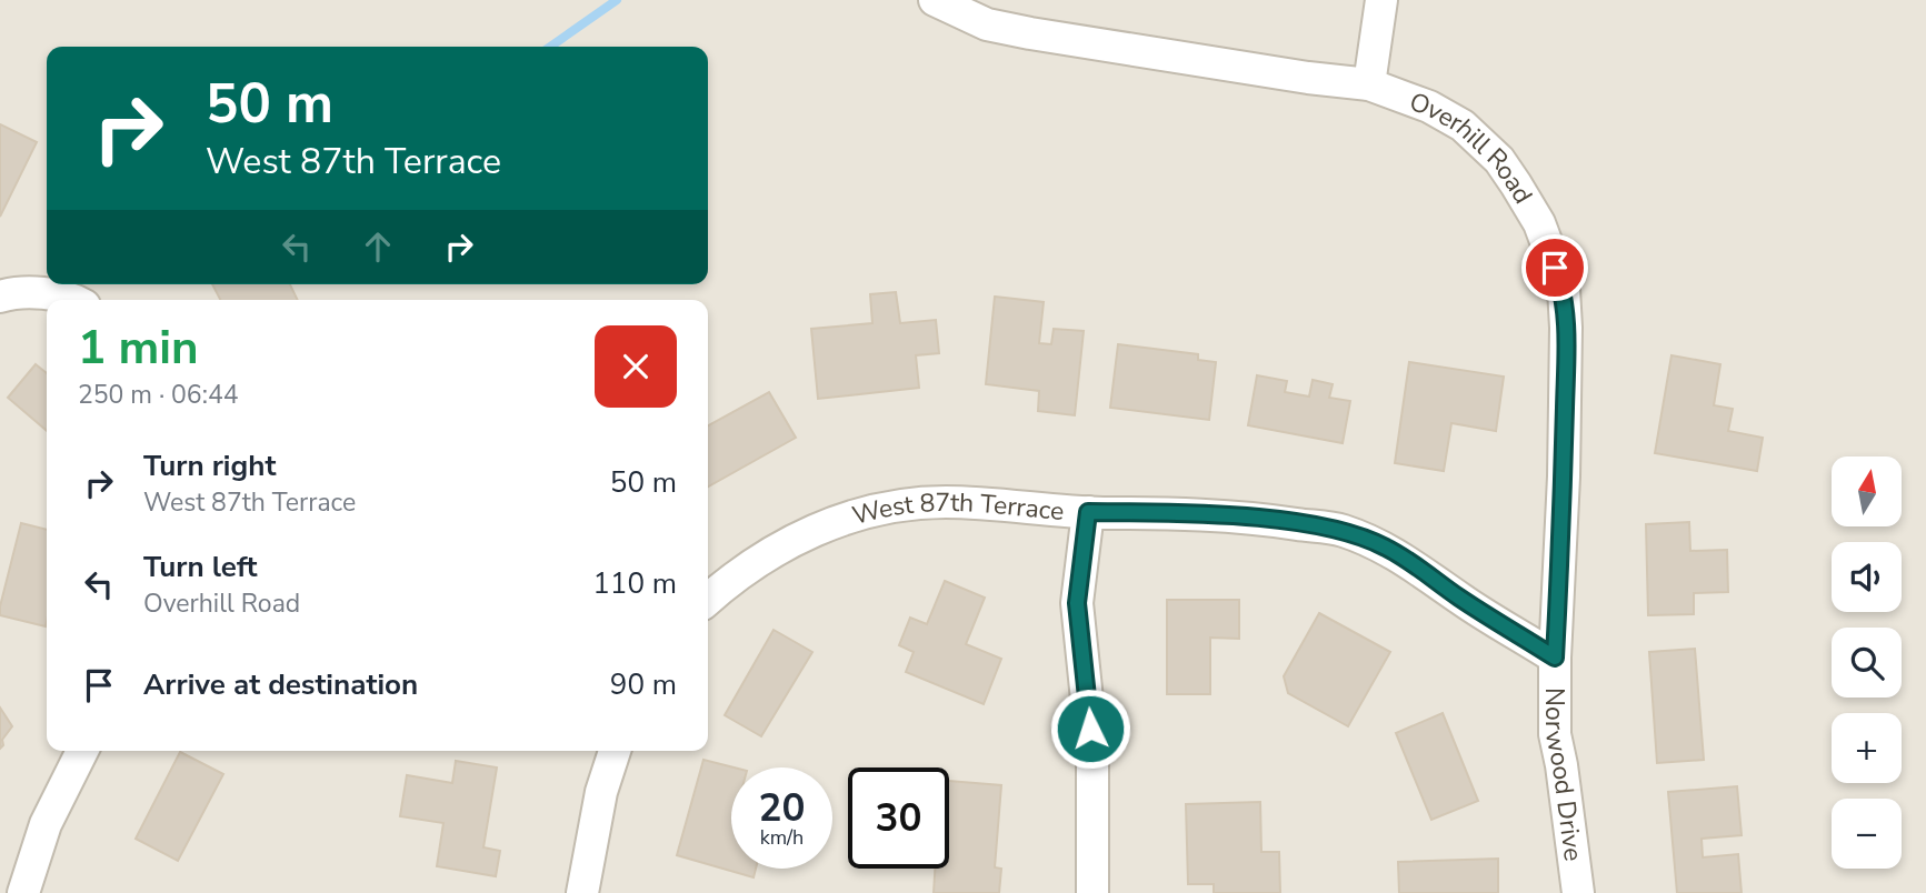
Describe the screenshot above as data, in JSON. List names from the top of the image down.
{
  "streets": {
    "street": ["Overhill Road", "West 87th Terrace", "Norwood Drive"]
  },
  "crossings": [
    ["Overhill Road", "West 87th Terrace"],
    ["Overhill Road", "Norwood Drive"],
    ["West 87th Terrace", "Norwood Drive"]
  ],
  "north": "top",
  "page": {
    "turn": ["50 m", "West 87th Terrace"],
    "heading": ["1 min", "250 m · 06:44"],
    "list": [
      {
        "name": "Turn right",
        "note": "West 87th Terrace",
        "value": "50 m"
      },
      {
        "name": "Turn left",
        "note": "Overhill Road",
        "value": "110 m"
      },
      {
        "name": "Arrive at destination",
        "value": "90 m"
      }
    ],
    "map_buttons": ["+", "−"],
    "speed": "20 km/h",
    "limit": "30"
  }
}
